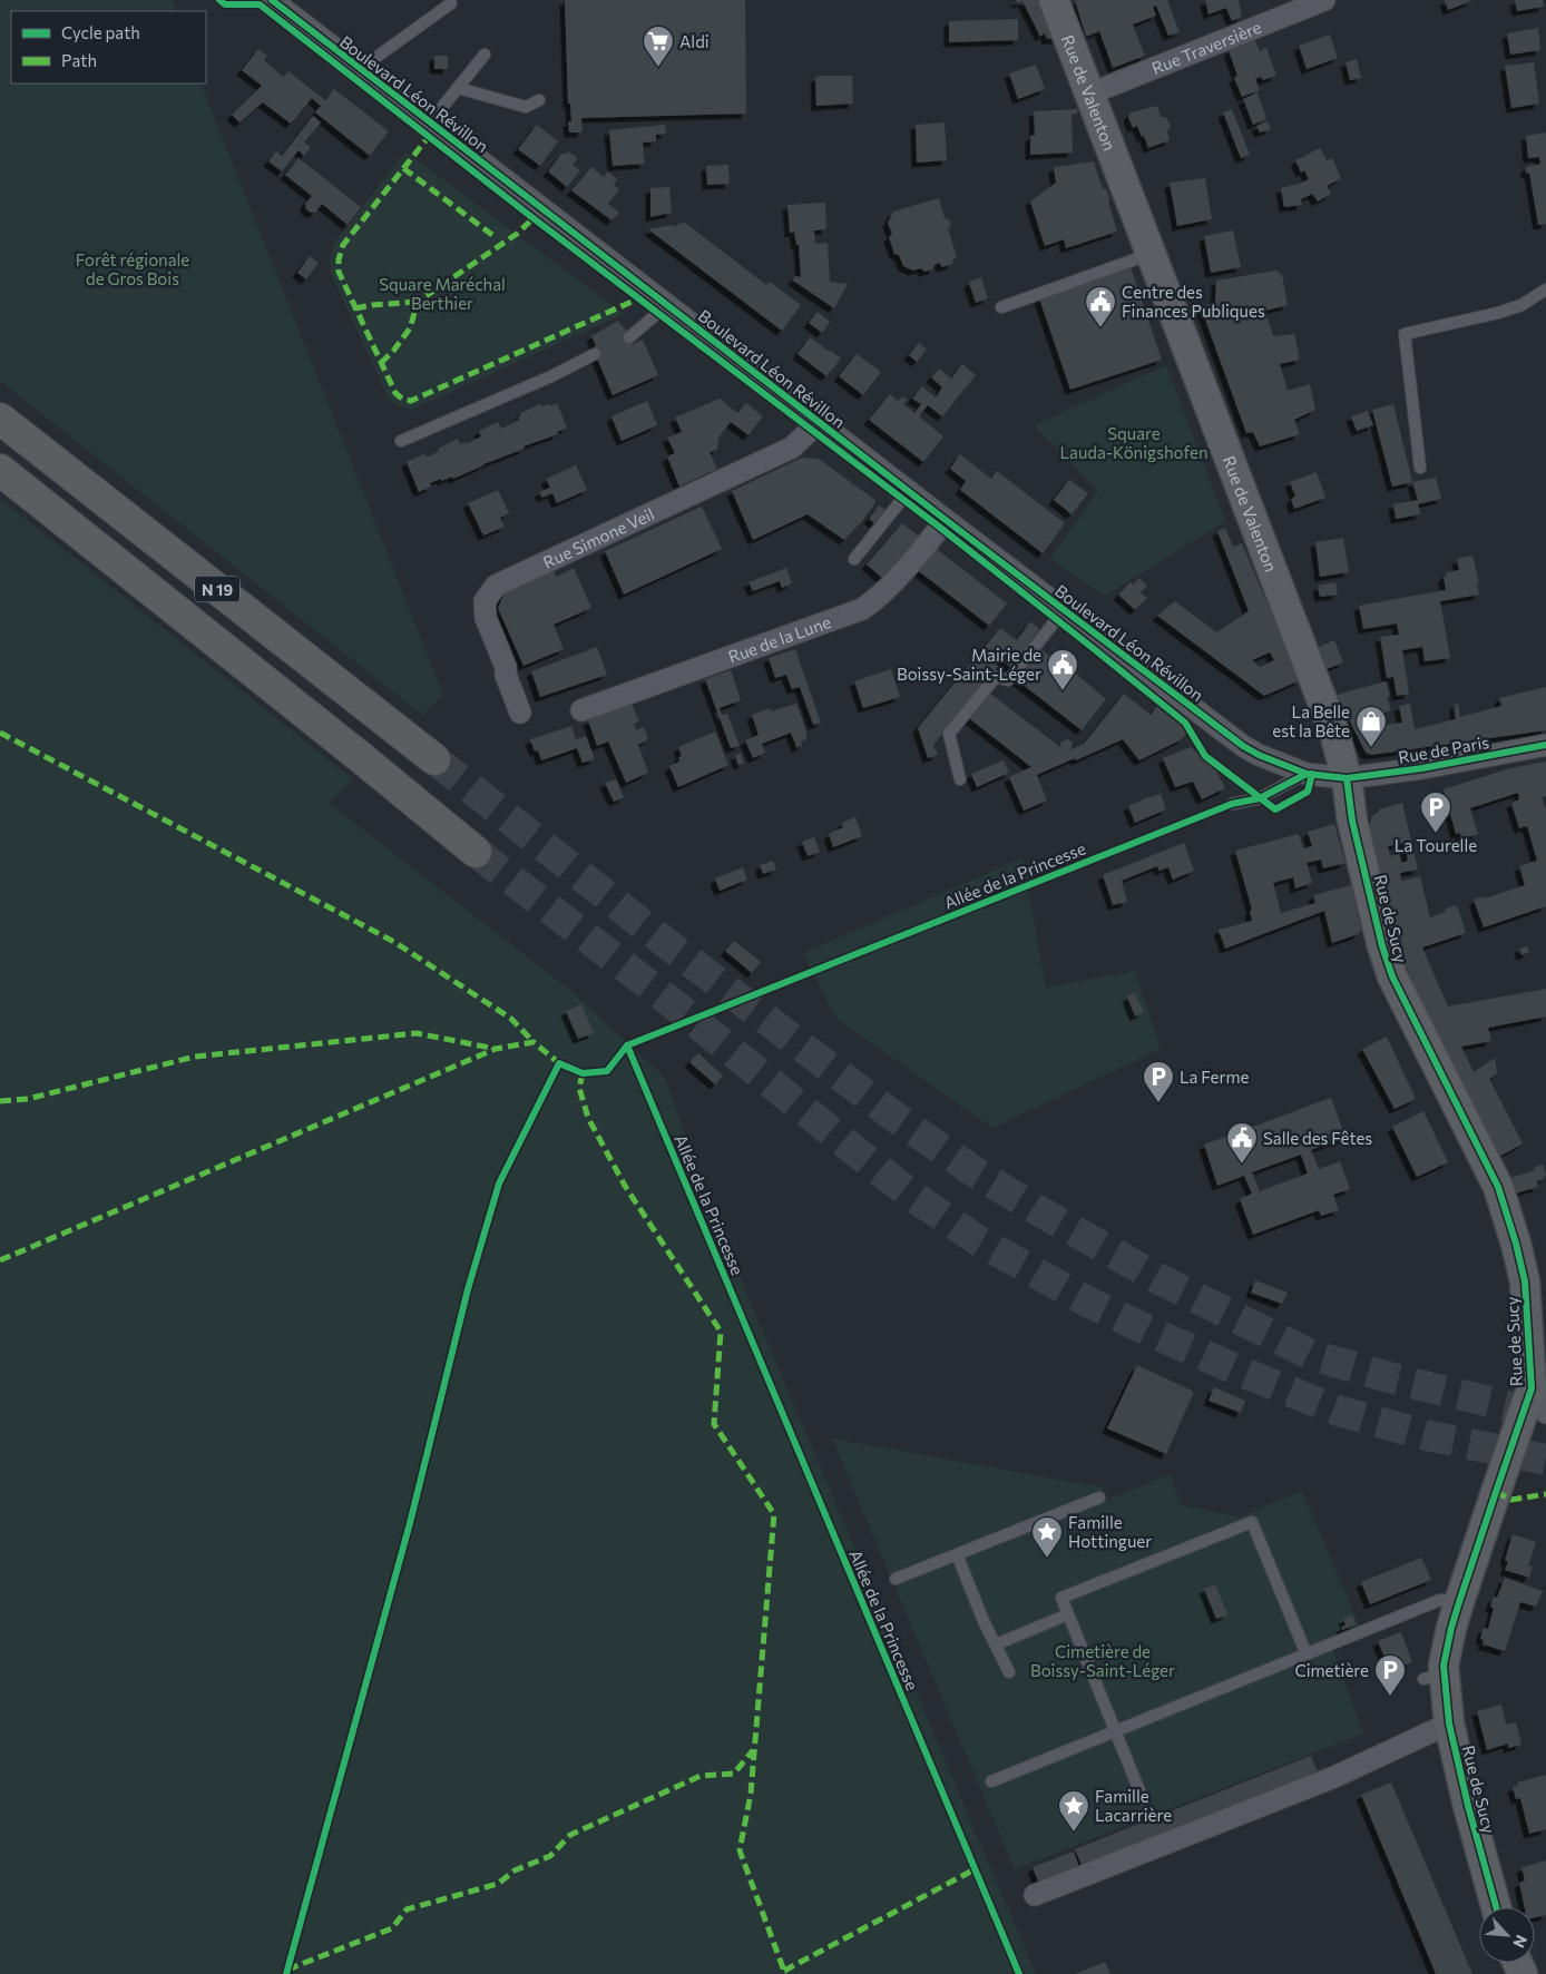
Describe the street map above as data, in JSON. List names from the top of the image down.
{
  "streets": {
    "highway": ["N 19"],
    "main road": ["Rue de Valenton", "Rue de Sucy"],
    "street": [
      "Rue Traversière",
      "Boulevard Léon Révillon",
      "Rue Simone Veil",
      "Rue de la Lune",
      "Rue de Paris"
    ],
    "cycle path": ["Allée de la Princesse"]
  },
  "crossings": [
    ["Rue Traversière", "Rue de Valenton"],
    ["Rue de Valenton", "Rue de Paris"],
    ["Rue de Valenton", "Rue de Sucy"],
    ["Boulevard Léon Révillon", "Rue Simone Veil"],
    ["Boulevard Léon Révillon", "Rue de la Lune"],
    ["Boulevard Léon Révillon", "Rue de Paris"],
    ["Rue de Paris", "Rue de Sucy"]
  ],
  "parks": [
    "Forêt régionale de Gros Bois",
    "Square Maréchal Berthier",
    "Square Lauda-Königshofen",
    "Cimetière de Boissy-Saint-Léger"
  ],
  "places": {
    "supermarket": ["Aldi"],
    "public building": ["Centre des Finances Publiques", "Mairie de Boissy-Saint-Léger", "Salle des Fêtes"],
    "shop": ["La Belle est la Bête"],
    "parking": ["La Tourelle", "La Ferme", "Cimetière"],
    "place": ["Famille Hottinguer", "Famille Lacarrière"]
  },
  "legend": ["Cycle path", "Path"],
  "north": "bottom right"
}
